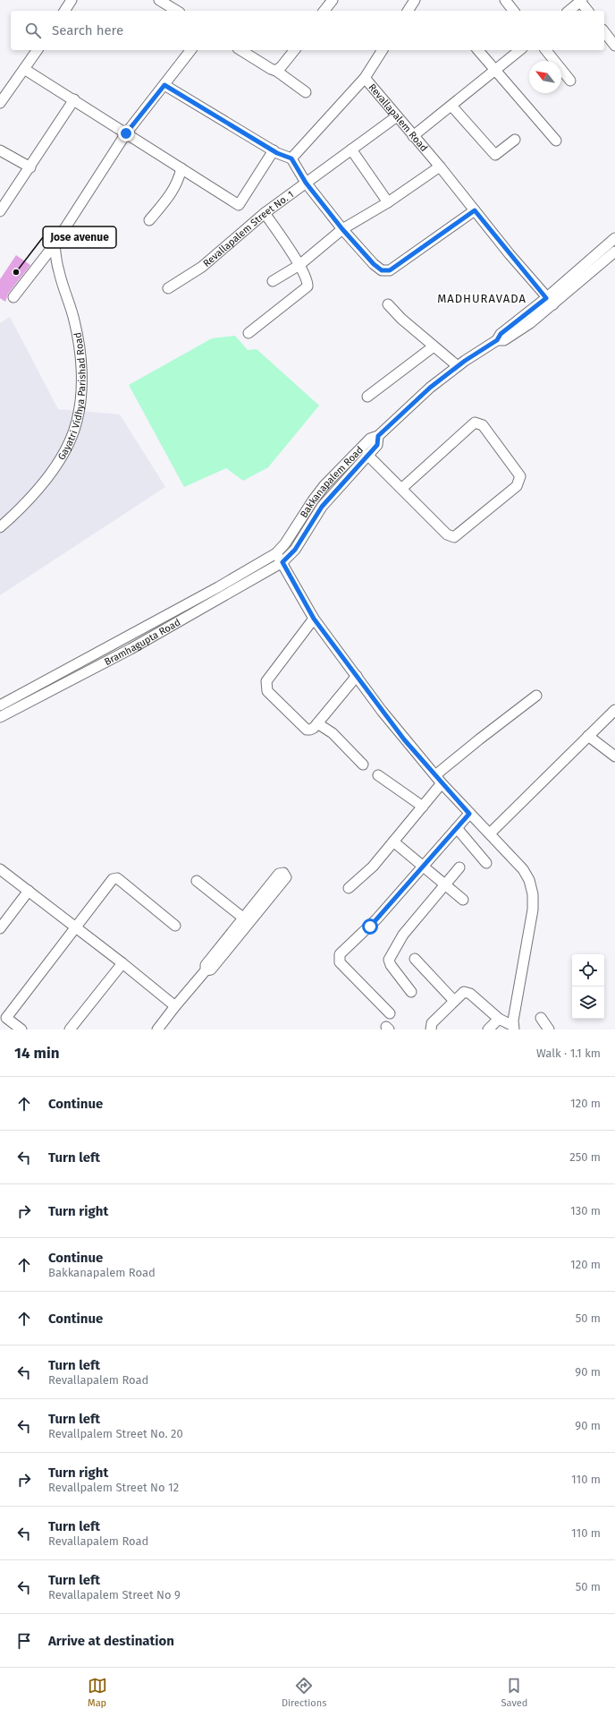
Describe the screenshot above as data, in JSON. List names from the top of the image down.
{
  "streets": {
    "street": [
      "Revallapalem Road",
      "Revallapalem Street No. 1",
      "Gayatri Vidhya Parishad Road",
      "Bakkanapalem Road",
      "Bramhagupta Road"
    ]
  },
  "crossings": [
    ["Revallapalem Road", "Revallapalem Street No. 1"],
    ["Revallapalem Road", "Bakkanapalem Road"],
    ["Bakkanapalem Road", "Bramhagupta Road"]
  ],
  "districts": ["MADHURAVADA"],
  "places": ["Jose avenue"],
  "north": "top left",
  "page": {
    "search": "Search here",
    "heading": ["14 min", "Walk · 1.1 km"],
    "list": [
      ["Continue", "120 m"],
      ["Turn left", "250 m"],
      ["Turn right", "130 m"],
      ["Continue", "Bakkanapalem Road", "120 m"],
      ["Continue", "50 m"],
      ["Turn left", "Revallapalem Road", "90 m"],
      ["Turn left", "Revallpalem Street No. 20", "90 m"],
      ["Turn right", "Revallpalem Street No 12", "110 m"],
      ["Turn left", "Revallapalem Road", "110 m"],
      ["Turn left", "Revallapalem Street No 9", "50 m"],
      "Arrive at destination"
    ],
    "nav": ["Map", "Directions", "Saved"]
  }
}
